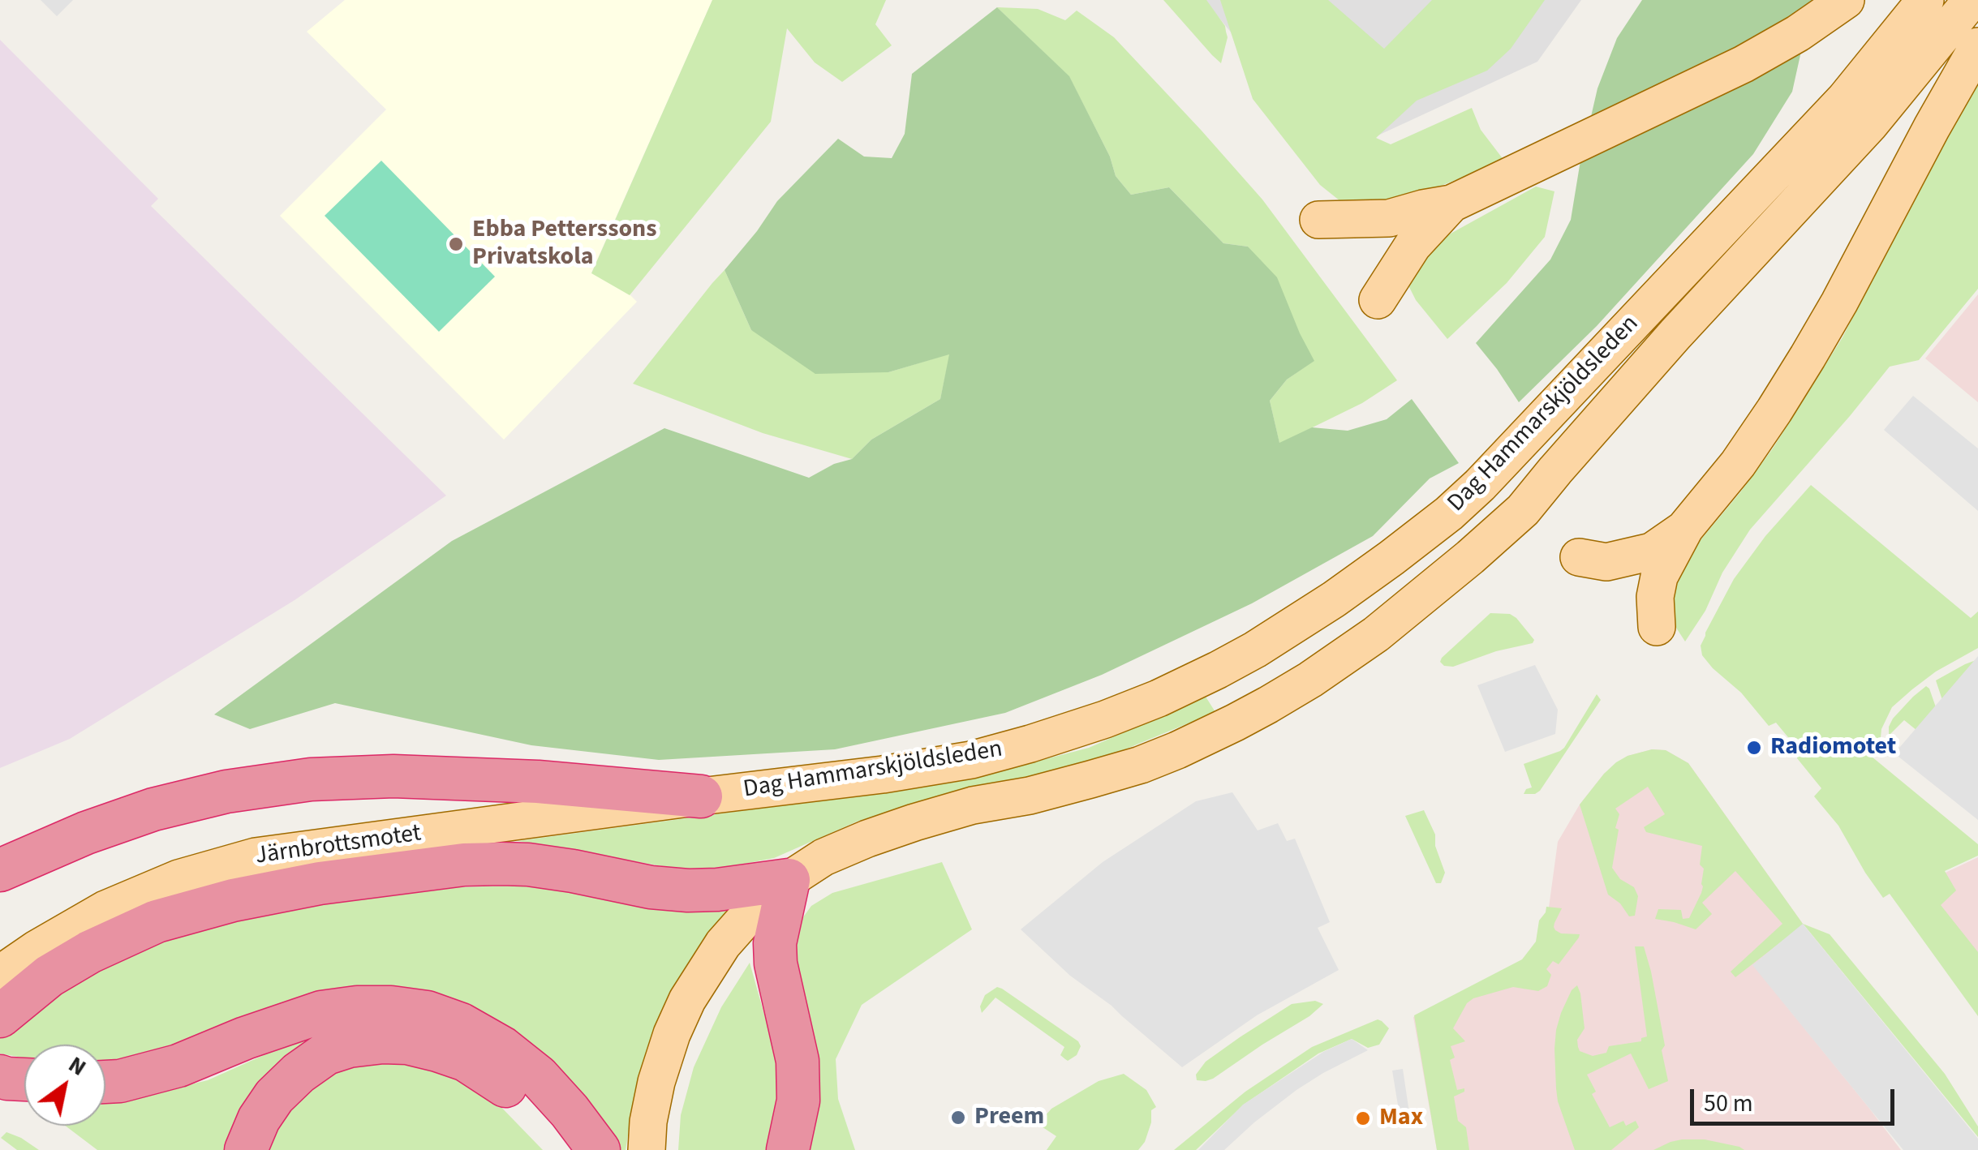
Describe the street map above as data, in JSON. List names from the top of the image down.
{
  "streets": {
    "main road": ["Dag Hammarskjöldsleden", "Järnbrottsmotet"]
  },
  "crossings": [
    ["Dag Hammarskjöldsleden", "Järnbrottsmotet"]
  ],
  "places": [
    "Ebba Petterssons Privatskola",
    "Radiomotet",
    "Preem",
    "Max"
  ],
  "scale_bar": "50 m",
  "north": "top right"
}
